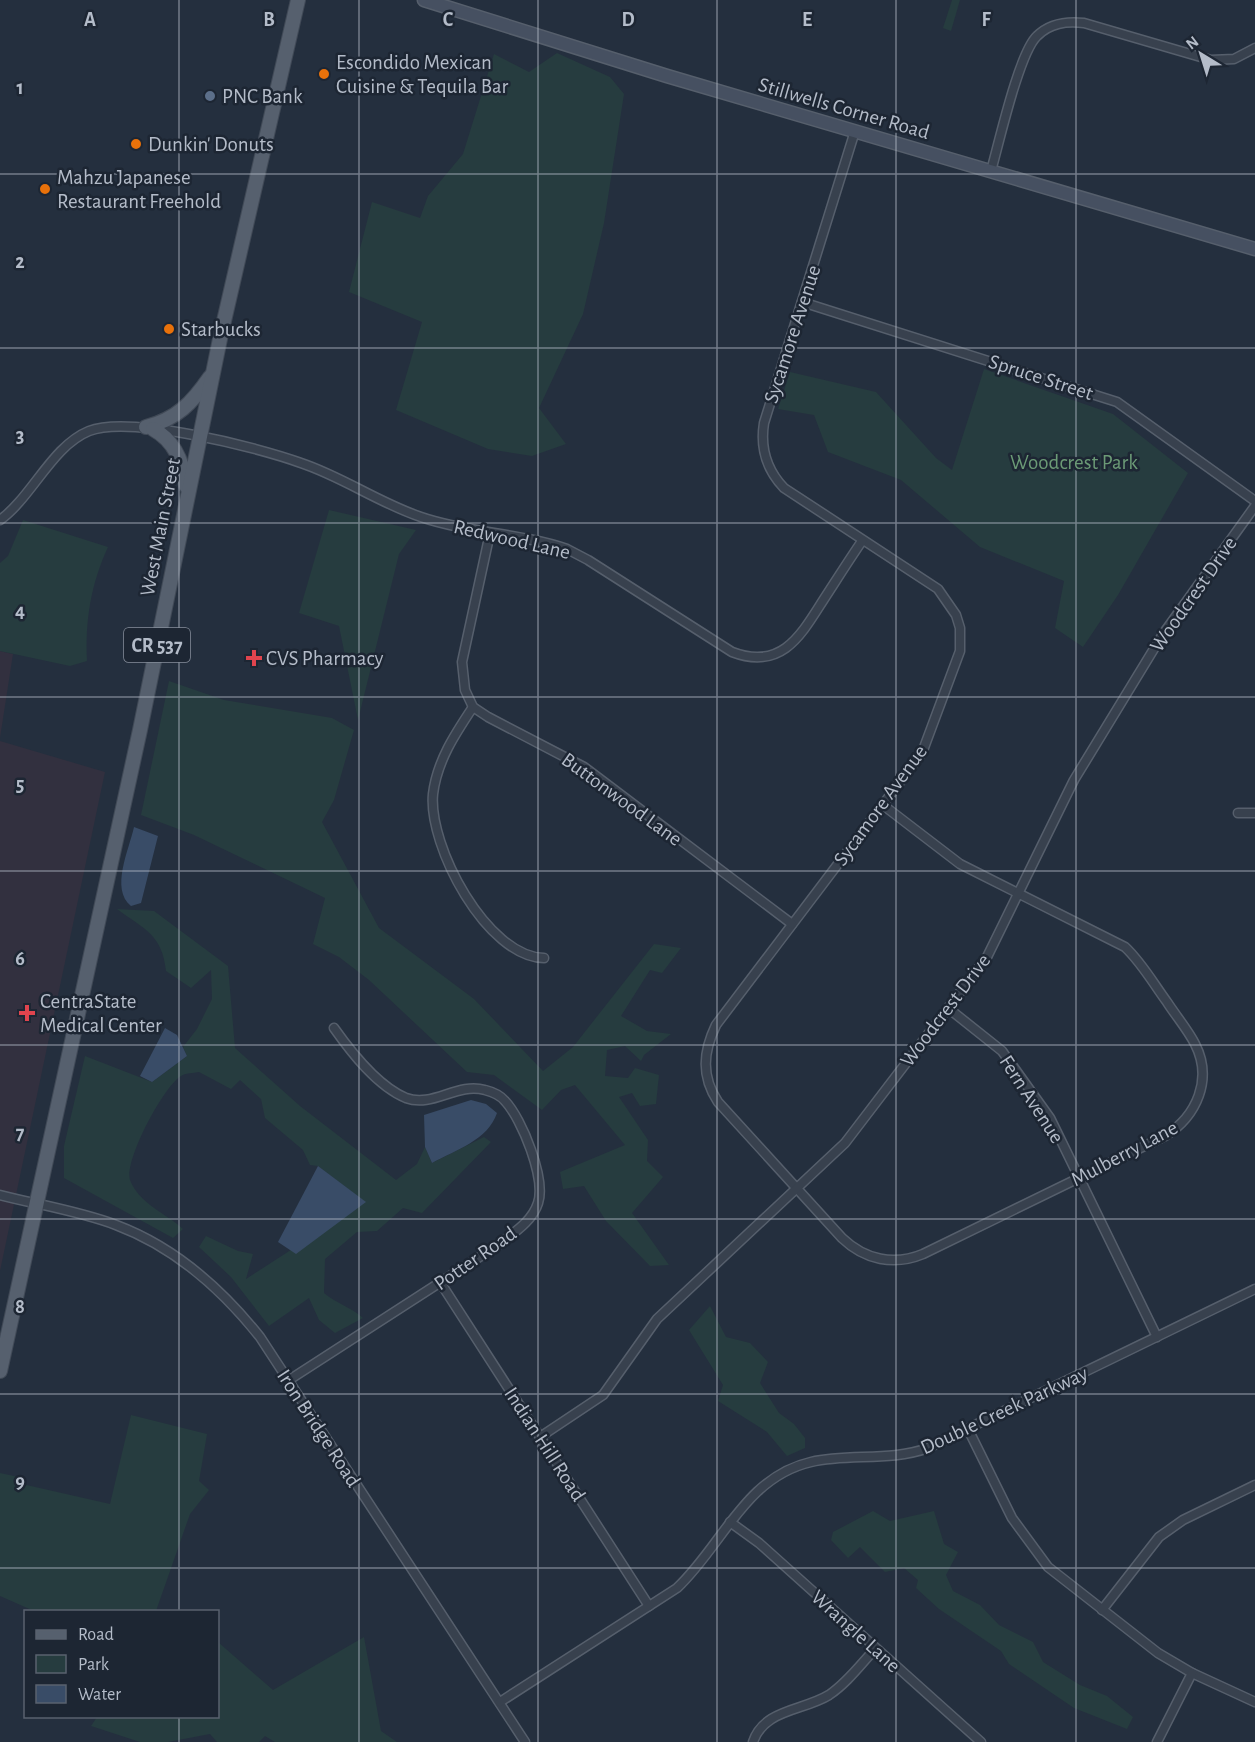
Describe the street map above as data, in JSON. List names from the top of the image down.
{
  "streets": {
    "main road": ["West Main Street", "CR 537"],
    "street": [
      "Stillwells Corner Road",
      "Sycamore Avenue",
      "Spruce Street",
      "Redwood Lane",
      "Woodcrest Drive",
      "Buttonwood Lane",
      "Fern Avenue",
      "Mulberry Lane",
      "Potter Road",
      "Double Creek Parkway",
      "Iron Bridge Road",
      "Indian Hill Road",
      "Wrangle Lane"
    ]
  },
  "crossings": [
    ["Stillwells Corner Road", "Sycamore Avenue"],
    ["Sycamore Avenue", "Spruce Street"],
    ["Sycamore Avenue", "Redwood Lane"],
    ["Sycamore Avenue", "Woodcrest Drive"],
    ["Sycamore Avenue", "Buttonwood Lane"],
    ["Sycamore Avenue", "Mulberry Lane"],
    ["West Main Street", "Redwood Lane"],
    ["West Main Street", "CR 537"],
    ["West Main Street", "Iron Bridge Road"],
    ["Woodcrest Drive", "Fern Avenue"],
    ["Woodcrest Drive", "Mulberry Lane"],
    ["Woodcrest Drive", "Indian Hill Road"],
    ["CR 537", "Iron Bridge Road"],
    ["Fern Avenue", "Mulberry Lane"],
    ["Fern Avenue", "Double Creek Parkway"],
    ["Potter Road", "Iron Bridge Road"],
    ["Potter Road", "Indian Hill Road"],
    ["Double Creek Parkway", "Iron Bridge Road"],
    ["Double Creek Parkway", "Indian Hill Road"],
    ["Double Creek Parkway", "Wrangle Lane"]
  ],
  "parks": ["Woodcrest Park"],
  "places": {
    "other": [
      "Escondido Mexican Cuisine & Tequila Bar",
      "PNC Bank",
      "Dunkin' Donuts",
      "Mahzu Japanese Restaurant Freehold",
      "Starbucks"
    ],
    "health": ["CVS Pharmacy", "CentraState Medical Center"]
  },
  "legend": ["Road", "Park", "Water"],
  "north": "top left",
  "grid": {
    "columns": [
      "A",
      "B",
      "C",
      "D",
      "E",
      "F"
    ],
    "rows": [
      "1",
      "2",
      "3",
      "4",
      "5",
      "6",
      "7",
      "8",
      "9"
    ]
  }
}
